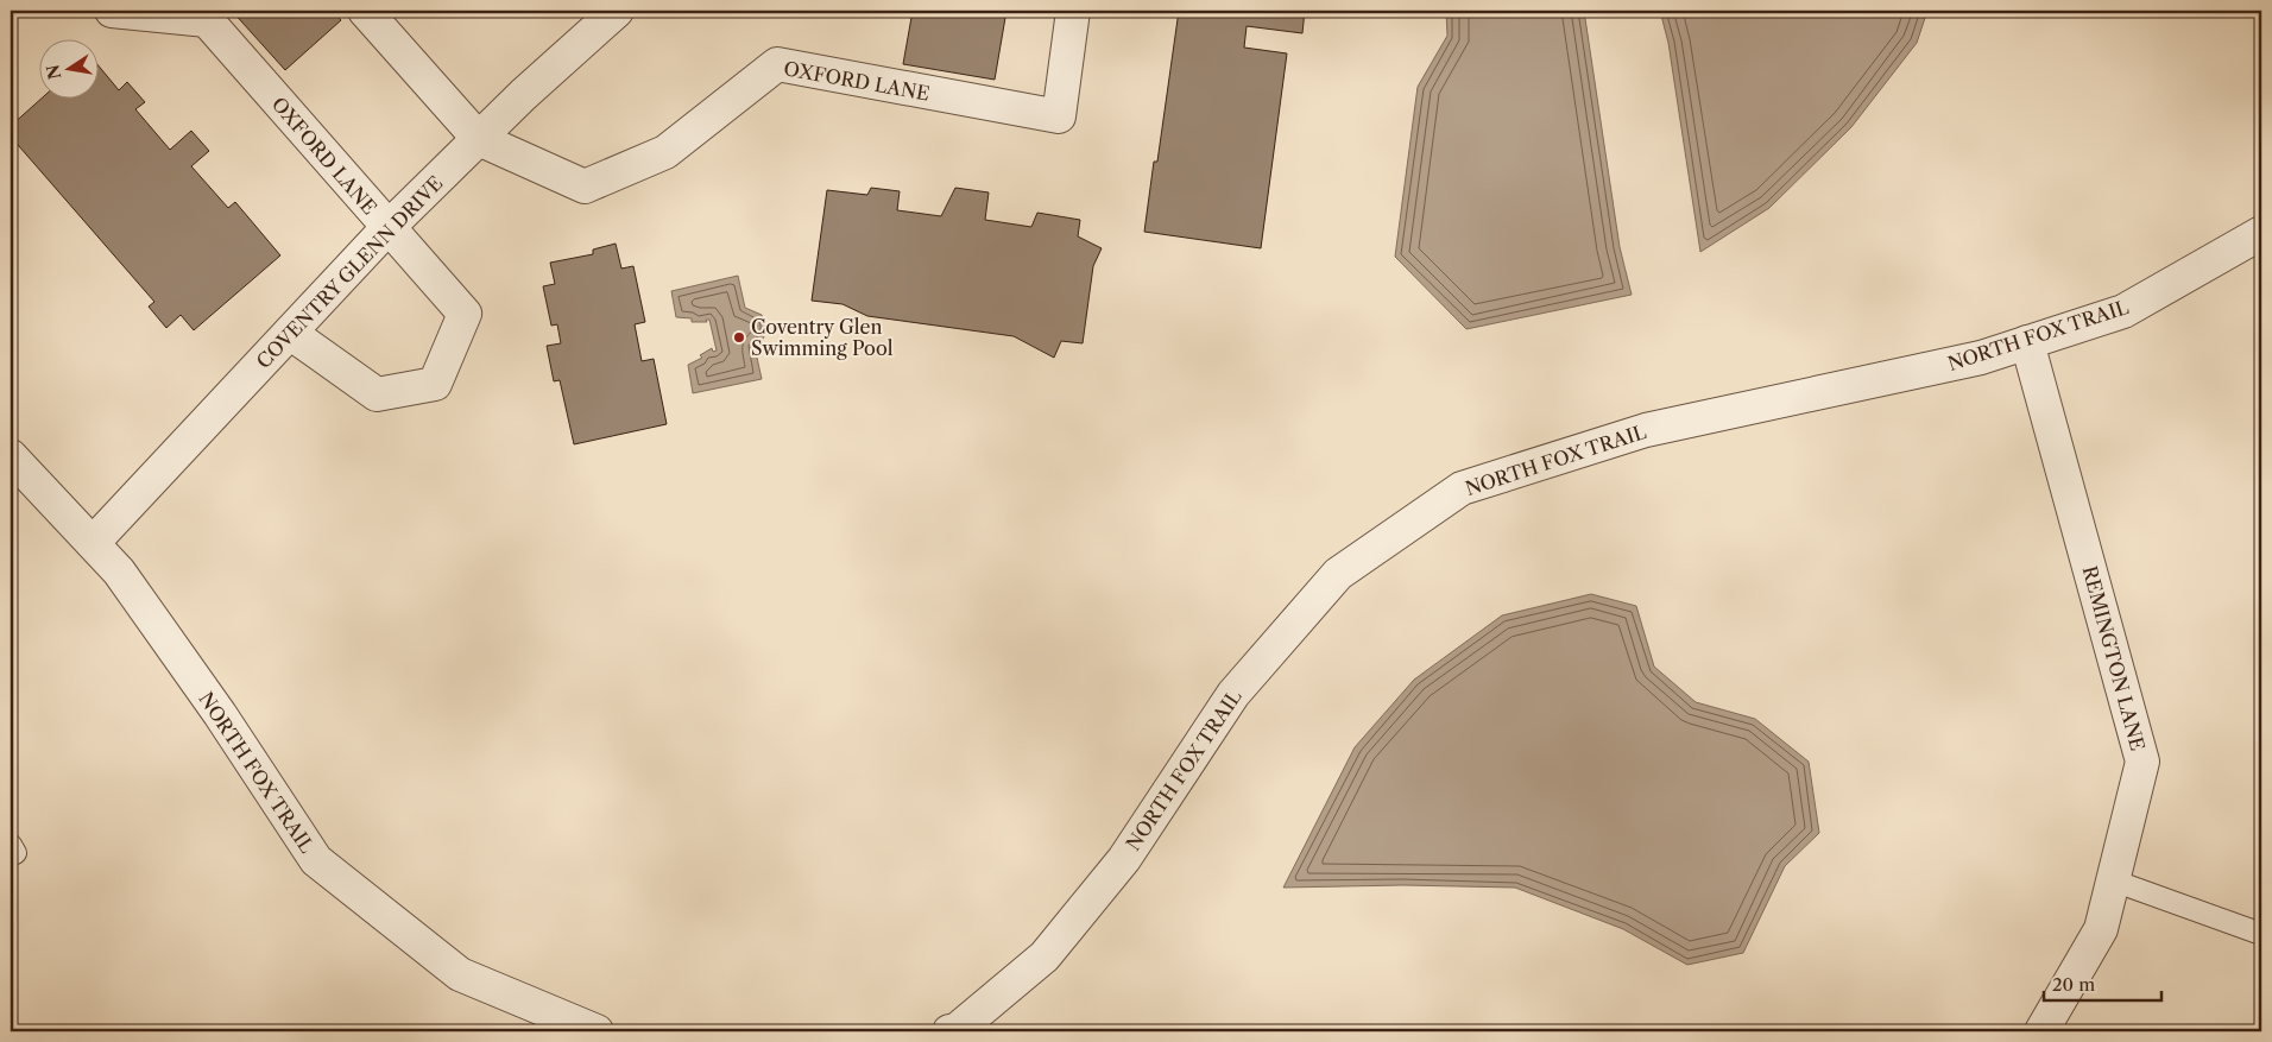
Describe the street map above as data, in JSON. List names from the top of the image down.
{
  "streets": {
    "street": [
      "OXFORD LANE",
      "COVENTRY GLENN DRIVE",
      "NORTH FOX TRAIL",
      "REMINGTON LANE"
    ]
  },
  "crossings": [
    ["OXFORD LANE", "COVENTRY GLENN DRIVE"],
    ["COVENTRY GLENN DRIVE", "NORTH FOX TRAIL"],
    ["NORTH FOX TRAIL", "REMINGTON LANE"]
  ],
  "places": ["Coventry Glen Swimming Pool"],
  "scale_bar": "20 m",
  "north": "left"
}
